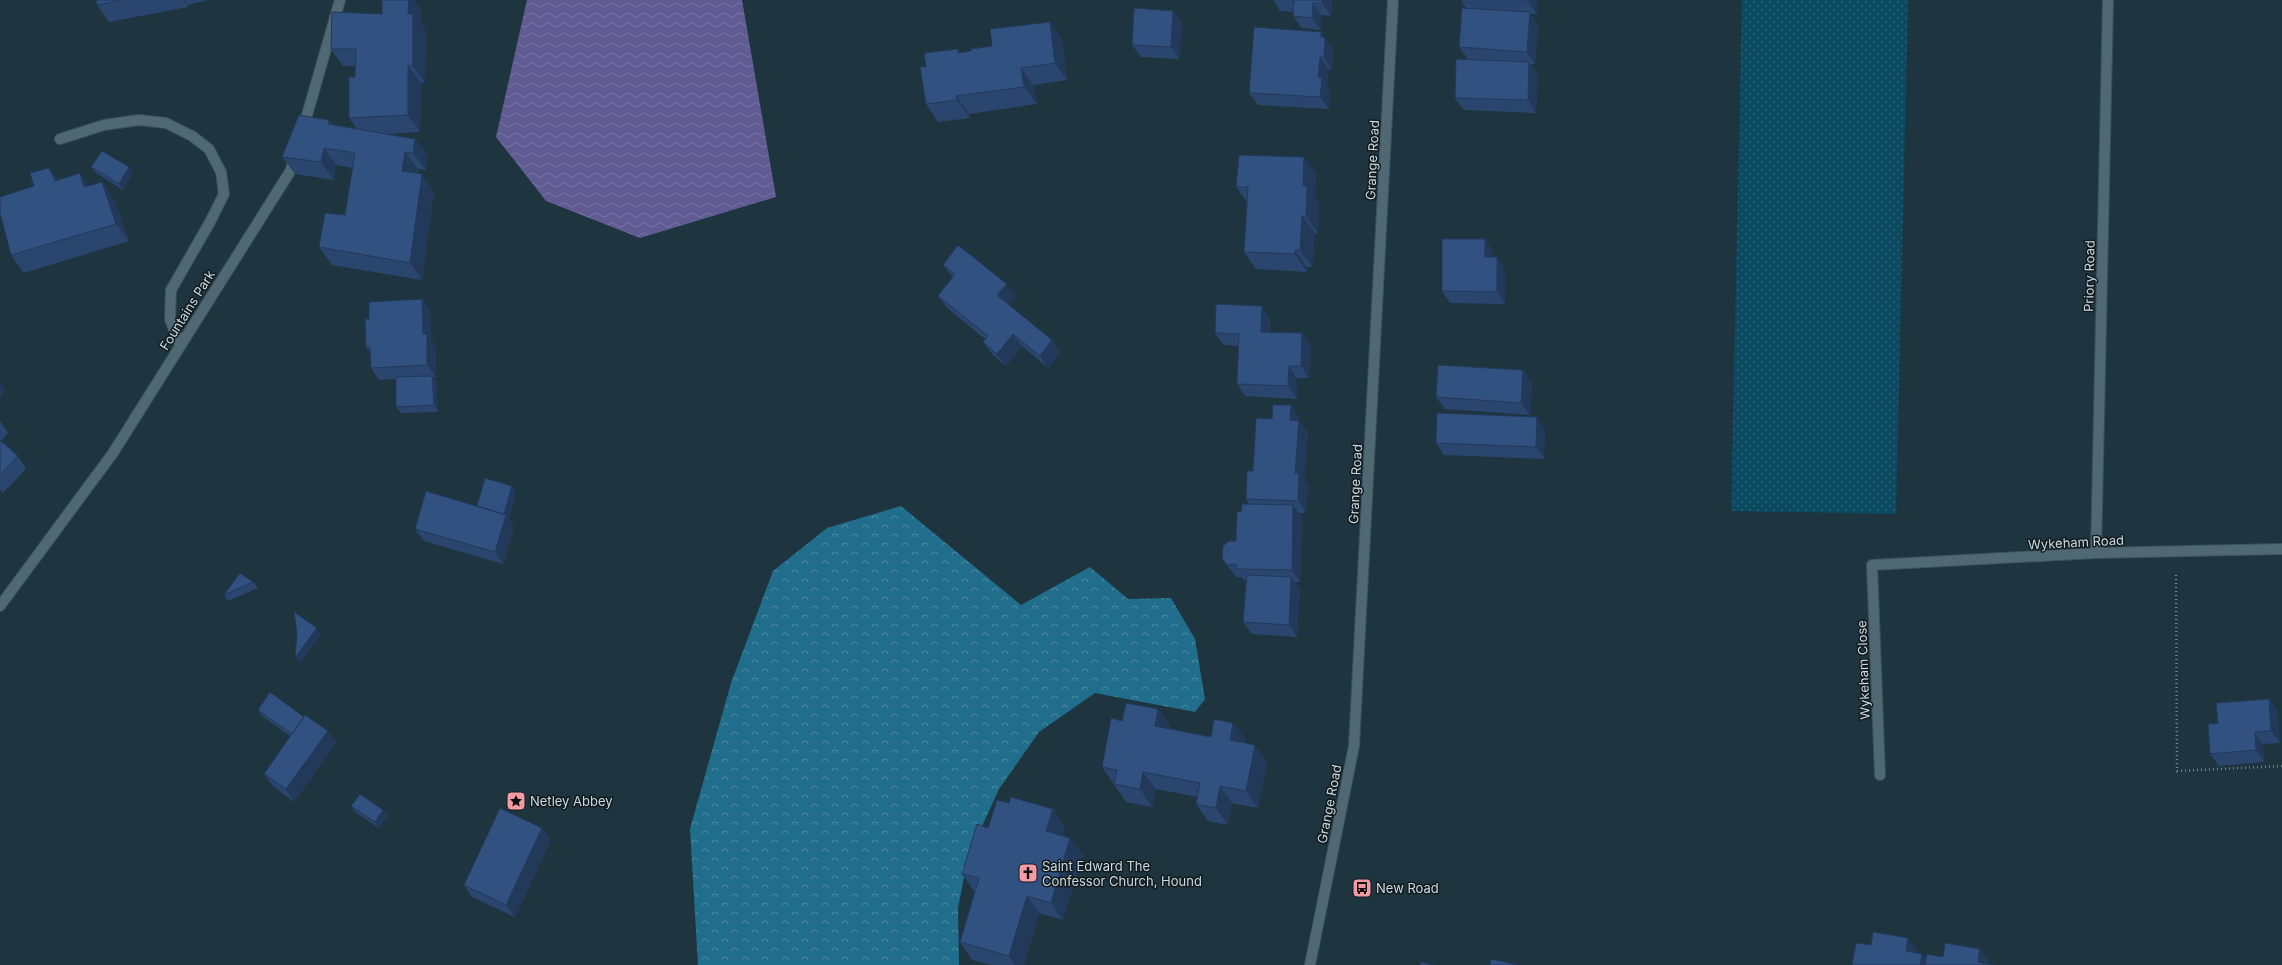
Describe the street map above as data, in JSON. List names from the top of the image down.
{
  "streets": {
    "street": [
      "Grange Road",
      "Priory Road",
      "Fountains Park",
      "Wykeham Road",
      "Wykeham Close"
    ]
  },
  "crossings": [
    ["Priory Road", "Wykeham Road"],
    ["Wykeham Road", "Wykeham Close"]
  ],
  "places": {
    "place": ["Netley Abbey"],
    "church": ["Saint Edward The Confessor Church, Hound"],
    "bus stop": ["New Road"]
  }
}
